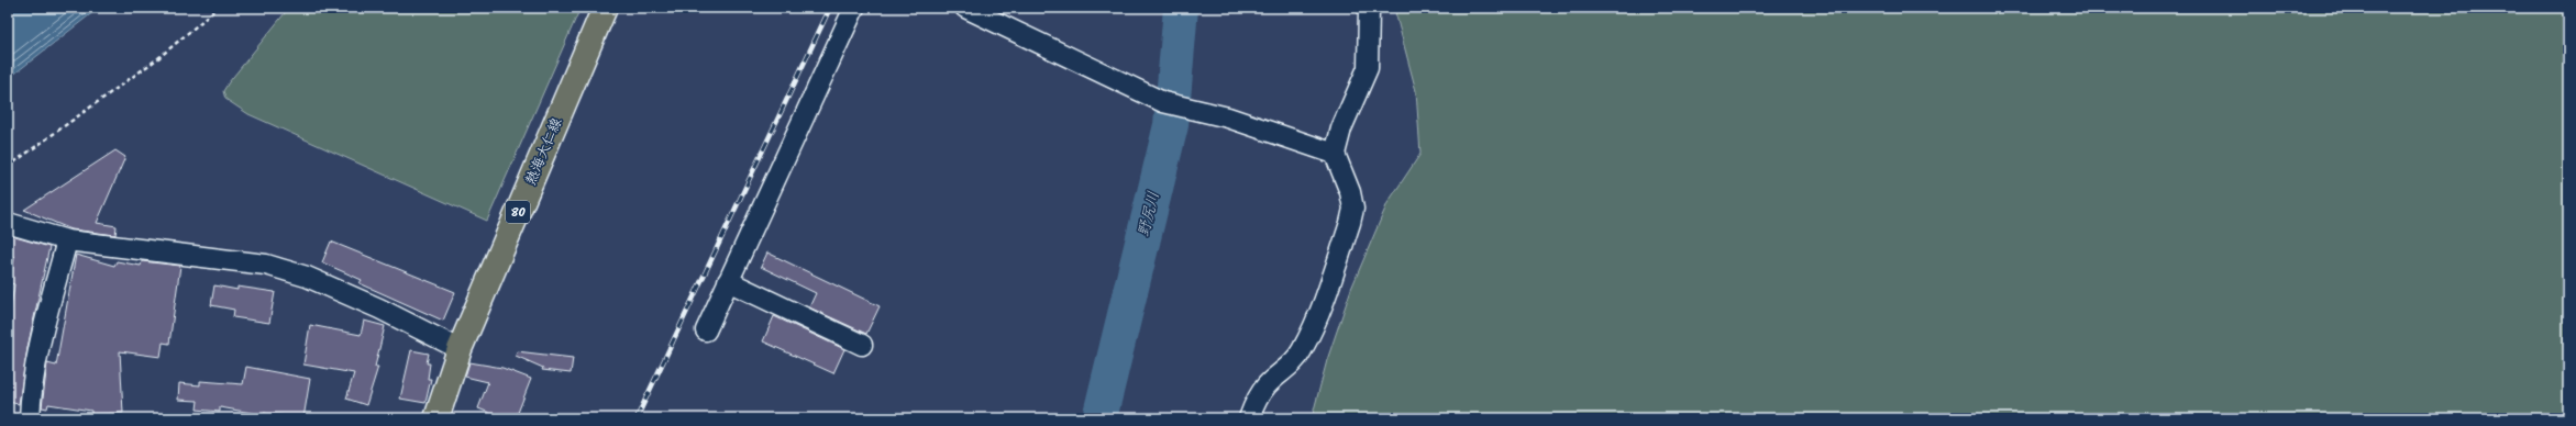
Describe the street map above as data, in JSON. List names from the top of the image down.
{
  "streets": {
    "main road": ["熱海大仁線", "80"]
  },
  "water": ["野尻川"]
}
